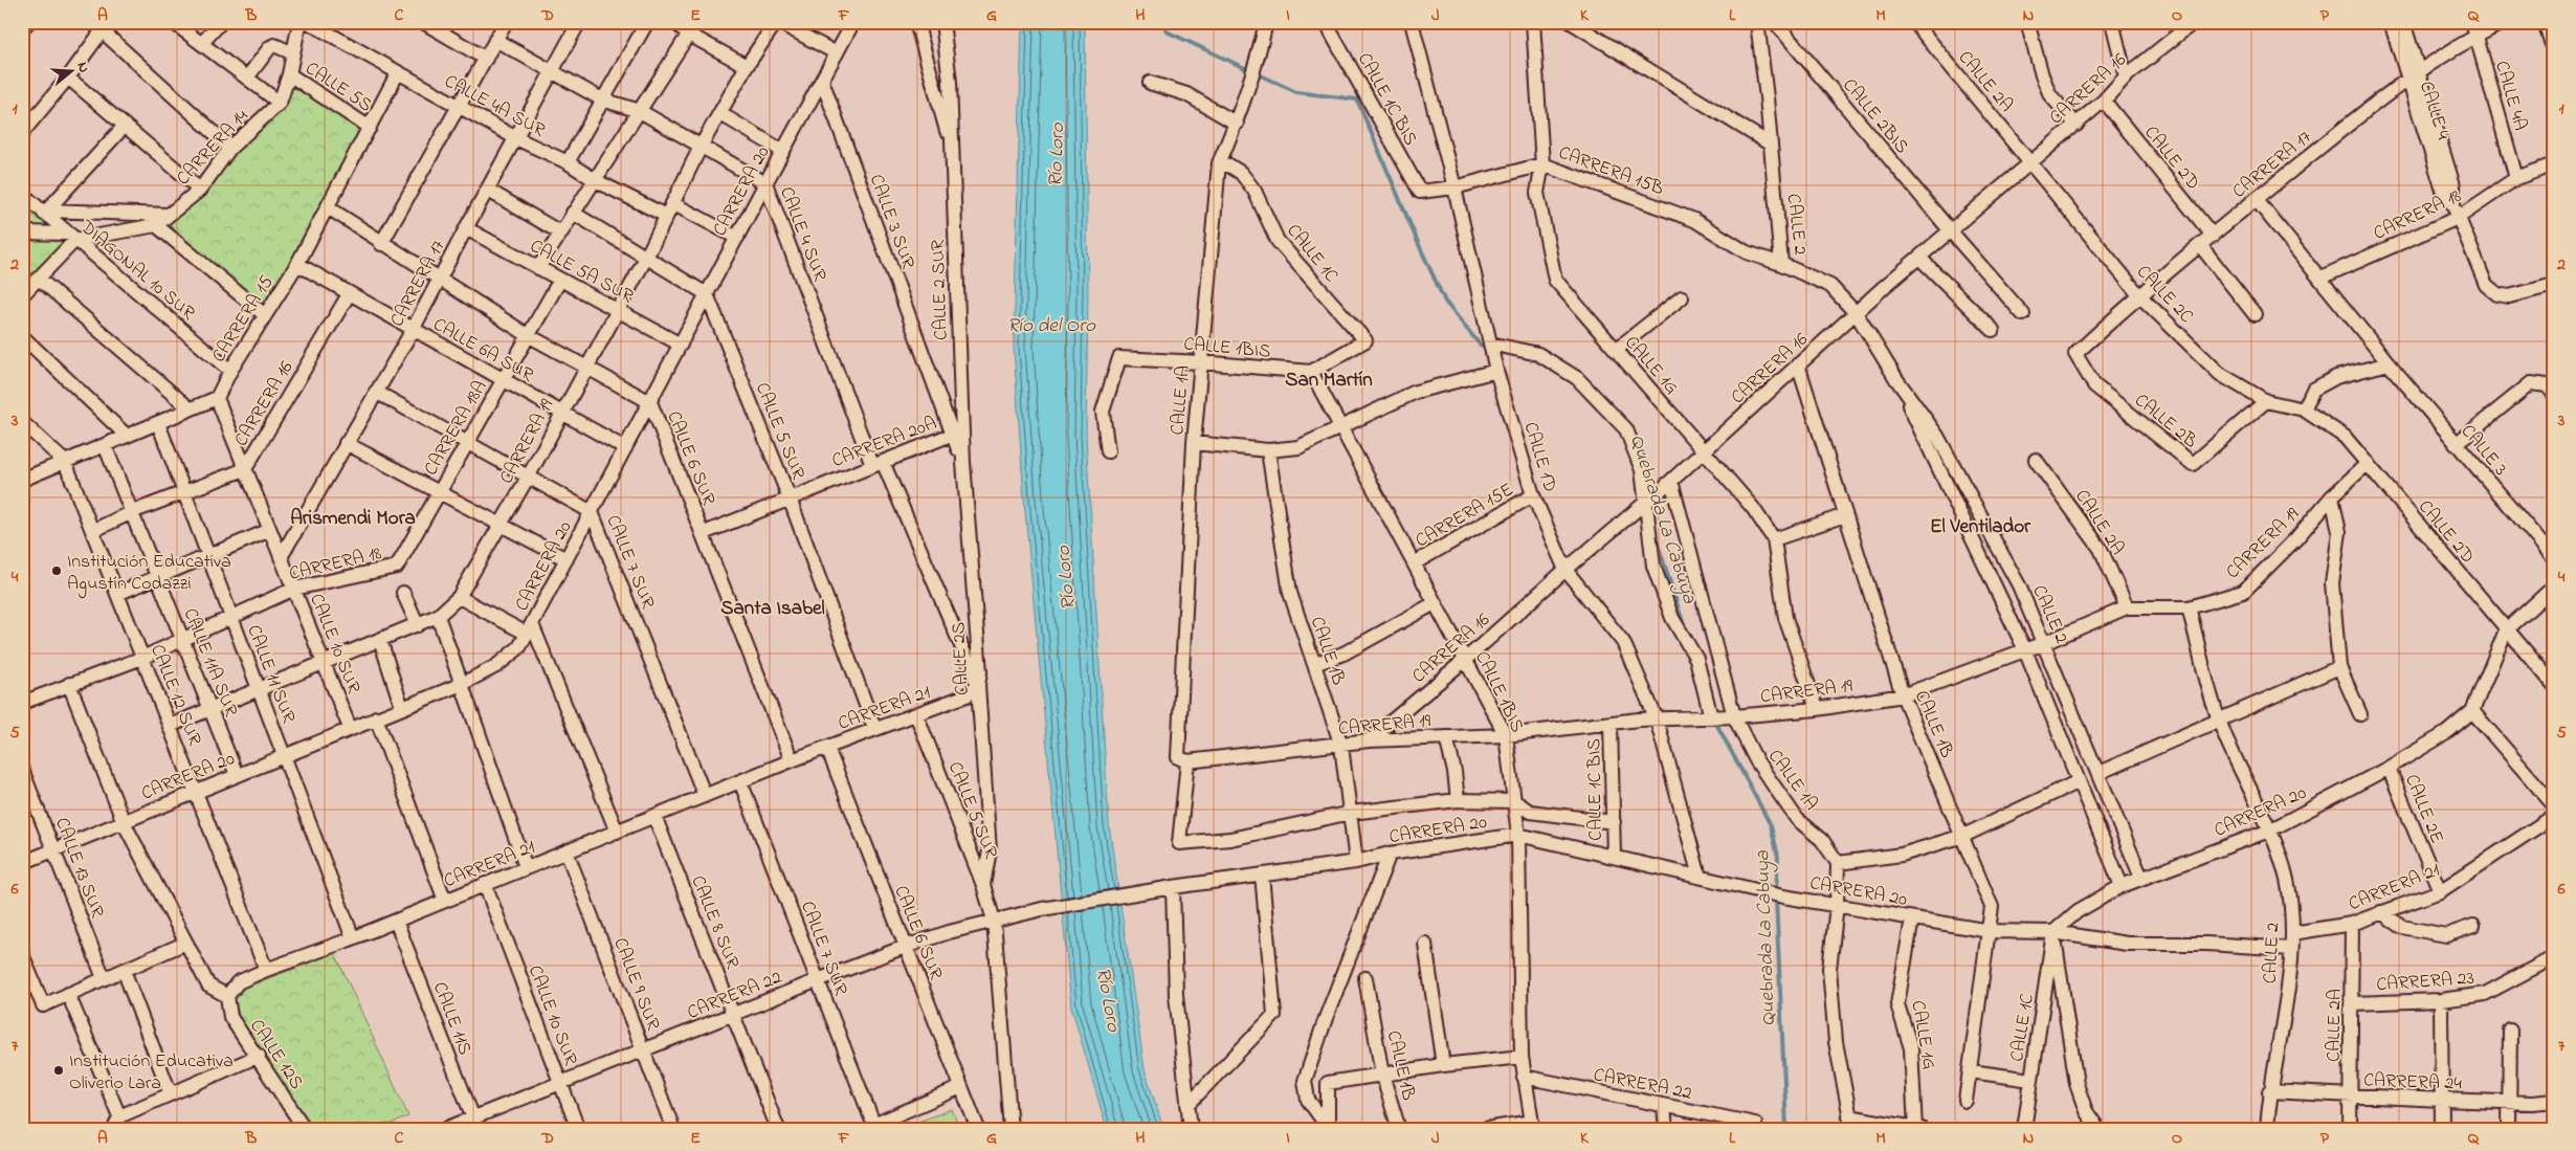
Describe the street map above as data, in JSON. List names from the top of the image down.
{
  "streets": {
    "street": [
      "CALLE 2A",
      "CALLE 5S",
      "CARRERA 16",
      "CALLE 4A",
      "CALLE 1C BIS",
      "CALLE 4A SUR",
      "CALLE 4",
      "CALLE 2BIS",
      "CARRERA 14",
      "CALLE 2D",
      "CARRERA 17",
      "CARRERA 15B",
      "CARRERA 20",
      "CARRERA 18",
      "CALLE 3 SUR",
      "CALLE 2",
      "CALLE 4 SUR",
      "CALLE 1C",
      "DIAGONAL 10 SUR",
      "CALLE 5A SUR",
      "CALLE 2 SUR",
      "CALLE 2C",
      "CARRERA 15",
      "CALLE 1BIS",
      "CALLE 6A SUR",
      "CALLE 1G",
      "CALLE 1A",
      "CALLE 2B",
      "CARRERA 18A",
      "CALLE 5 SUR",
      "CARRERA 19",
      "CARRERA 20A",
      "CALLE 3",
      "CALLE 1D",
      "CALLE 6 SUR",
      "CARRERA 15E",
      "CALLE 7 SUR",
      "CALLE 10 SUR",
      "CALLE 1B",
      "CALLE 2S",
      "CALLE 11A SUR",
      "CALLE 11 SUR",
      "CALLE 12 SUR",
      "CARRERA 21",
      "CALLE 2E",
      "CALLE 13 SUR",
      "CALLE 8 SUR",
      "CARRERA 23",
      "CALLE 9 SUR",
      "CARRERA 22",
      "CALLE 11S",
      "CALLE 12S",
      "CARRERA 24"
    ]
  },
  "crossings": [
    ["CALLE 2A", "CARRERA 16"],
    ["CALLE 2A", "CALLE 2C"],
    ["CALLE 2A", "CARRERA 19"],
    ["CALLE 2A", "CARRERA 21"],
    ["CALLE 2A", "CARRERA 23"],
    ["CALLE 2A", "CARRERA 24"],
    ["CALLE 5S", "CARRERA 14"],
    ["CALLE 5S", "CARRERA 15"],
    ["CARRERA 16", "CALLE 2BIS"],
    ["CARRERA 16", "CALLE 2D"],
    ["CARRERA 16", "CALLE 2"],
    ["CARRERA 16", "CALLE 2C"],
    ["CARRERA 16", "CALLE 1BIS"],
    ["CARRERA 16", "CALLE 6A SUR"],
    ["CARRERA 16", "CALLE 1G"],
    ["CARRERA 16", "CALLE 1A"],
    ["CARRERA 16", "CARRERA 19"],
    ["CARRERA 16", "CALLE 1D"],
    ["CARRERA 16", "CALLE 10 SUR"],
    ["CARRERA 16", "CALLE 1B"],
    ["CARRERA 16", "CALLE 11A SUR"],
    ["CARRERA 16", "CALLE 11 SUR"],
    ["CARRERA 16", "CALLE 12 SUR"],
    ["CALLE 4A", "CARRERA 17"],
    ["CALLE 4A", "CARRERA 18"],
    ["CALLE 1C BIS", "CARRERA 15B"],
    ["CALLE 1C BIS", "CARRERA 20"],
    ["CALLE 1C BIS", "CARRERA 19"],
    ["CALLE 4A SUR", "CARRERA 17"],
    ["CALLE 4A SUR", "CARRERA 15"],
    ["CALLE 4A SUR", "CARRERA 19"],
    ["CALLE 4", "CARRERA 17"],
    ["CALLE 4", "CARRERA 18"],
    ["CARRERA 14", "DIAGONAL 10 SUR"],
    ["CALLE 2D", "CARRERA 17"],
    ["CALLE 2D", "CARRERA 20"],
    ["CALLE 2D", "CALLE 2C"],
    ["CALLE 2D", "CARRERA 19"],
    ["CARRERA 17", "CALLE 4 SUR"],
    ["CARRERA 17", "CALLE 5A SUR"],
    ["CARRERA 17", "CALLE 2C"],
    ["CARRERA 17", "CALLE 6A SUR"],
    ["CARRERA 17", "CALLE 2B"],
    ["CARRERA 17", "CALLE 6 SUR"],
    ["CARRERA 17", "CALLE 7 SUR"],
    ["CARRERA 17", "CALLE 10 SUR"],
    ["CARRERA 15B", "CALLE 2"],
    ["CARRERA 15B", "CALLE 1G"],
    ["CARRERA 15B", "CALLE 1D"],
    ["CARRERA 20", "CALLE 3 SUR"],
    ["CARRERA 20", "CALLE 2"],
    ["CARRERA 20", "CALLE 4 SUR"],
    ["CARRERA 20", "CALLE 1C"],
    ["CARRERA 20", "CALLE 5A SUR"],
    ["CARRERA 20", "CALLE 1BIS"],
    ["CARRERA 20", "CALLE 6A SUR"],
    ["CARRERA 20", "CALLE 1G"],
    ["CARRERA 20", "CALLE 1A"],
    ["CARRERA 20", "CALLE 5 SUR"],
    ["CARRERA 20", "CALLE 1D"],
    ["CARRERA 20", "CALLE 6 SUR"],
    ["CARRERA 20", "CALLE 7 SUR"],
    ["CARRERA 20", "CALLE 10 SUR"],
    ["CARRERA 20", "CALLE 1B"],
    ["CARRERA 20", "CALLE 11A SUR"],
    ["CARRERA 20", "CALLE 11 SUR"],
    ["CARRERA 20", "CALLE 12 SUR"],
    ["CARRERA 20", "CALLE 2E"],
    ["CARRERA 20", "CALLE 13 SUR"],
    ["CARRERA 20", "CARRERA 22"],
    ["CARRERA 18", "CARRERA 18A"],
    ["CARRERA 18", "CALLE 3"],
    ["CARRERA 18", "CALLE 10 SUR"],
    ["CARRERA 18", "CALLE 11A SUR"],
    ["CARRERA 18", "CALLE 11 SUR"],
    ["CARRERA 18", "CALLE 12 SUR"],
    ["CALLE 3 SUR", "CALLE 2 SUR"],
    ["CALLE 3 SUR", "CARRERA 20A"],
    ["CALLE 3 SUR", "CALLE 2S"],
    ["CALLE 2", "CARRERA 19"],
    ["CALLE 2", "CARRERA 21"],
    ["CALLE 2", "CARRERA 24"],
    ["CALLE 4 SUR", "CARRERA 19"],
    ["CALLE 4 SUR", "CARRERA 20A"],
    ["CALLE 4 SUR", "CALLE 2S"],
    ["CALLE 4 SUR", "CARRERA 21"],
    ["CALLE 1C", "CALLE 1BIS"],
    ["CALLE 1C", "CALLE 1A"],
    ["DIAGONAL 10 SUR", "CARRERA 15"],
    ["CALLE 5A SUR", "CARRERA 18A"],
    ["CALLE 5A SUR", "CARRERA 19"],
    ["CALLE 2 SUR", "CARRERA 20A"],
    ["CALLE 2 SUR", "CALLE 2S"],
    ["CALLE 2C", "CALLE 2B"],
    ["CARRERA 15", "CALLE 6A SUR"],
    ["CARRERA 15", "CALLE 6 SUR"],
    ["CARRERA 15", "CALLE 10 SUR"],
    ["CALLE 1BIS", "CALLE 1A"],
    ["CALLE 1BIS", "CARRERA 19"],
    ["CALLE 1BIS", "CARRERA 15E"],
    ["CALLE 1BIS", "CARRERA 22"],
    ["CALLE 6A SUR", "CARRERA 18A"],
    ["CALLE 6A SUR", "CARRERA 19"],
    ["CALLE 1G", "CARRERA 19"],
    ["CALLE 1A", "CARRERA 19"],
    ["CARRERA 18A", "CALLE 6 SUR"],
    ["CARRERA 18A", "CALLE 7 SUR"],
    ["CALLE 5 SUR", "CARRERA 20A"],
    ["CALLE 5 SUR", "CALLE 2S"],
    ["CALLE 5 SUR", "CARRERA 21"],
    ["CALLE 5 SUR", "CARRERA 22"],
    ["CARRERA 19", "CALLE 1D"],
    ["CARRERA 19", "CALLE 6 SUR"],
    ["CARRERA 19", "CALLE 7 SUR"],
    ["CARRERA 19", "CALLE 10 SUR"],
    ["CARRERA 19", "CALLE 1B"],
    ["CARRERA 19", "CALLE 11A SUR"],
    ["CARRERA 19", "CALLE 11 SUR"],
    ["CARRERA 19", "CALLE 12 SUR"],
    ["CARRERA 20A", "CALLE 6 SUR"],
    ["CARRERA 20A", "CALLE 2S"],
    ["CALLE 1D", "CARRERA 15E"],
    ["CALLE 6 SUR", "CARRERA 21"],
    ["CALLE 6 SUR", "CARRERA 22"],
    ["CALLE 7 SUR", "CARRERA 21"],
    ["CALLE 7 SUR", "CARRERA 22"],
    ["CALLE 10 SUR", "CARRERA 21"],
    ["CALLE 10 SUR", "CARRERA 22"],
    ["CALLE 2S", "CARRERA 21"],
    ["CALLE 11 SUR", "CARRERA 21"],
    ["CALLE 12 SUR", "CARRERA 21"],
    ["CARRERA 21", "CALLE 2E"],
    ["CARRERA 21", "CALLE 8 SUR"],
    ["CARRERA 21", "CALLE 9 SUR"],
    ["CARRERA 21", "CALLE 11S"],
    ["CARRERA 21", "CALLE 12S"],
    ["CALLE 8 SUR", "CARRERA 22"],
    ["CALLE 9 SUR", "CARRERA 22"],
    ["CARRERA 22", "CALLE 11S"]
  ],
  "districts": [
    "San Martín",
    "Arismendi Mora",
    "El Ventilador",
    "Santa Isabel"
  ],
  "water": ["Río Loro", "Río del Oro", "Quebrada La Cabuya"],
  "places": ["Institución Educativa Agustín Codazzi", "Institución Educativa Oliverio Lara"],
  "north": "right",
  "grid": {
    "columns": [
      "A",
      "B",
      "C",
      "D",
      "E",
      "F",
      "G",
      "H",
      "I",
      "J",
      "K",
      "L",
      "M",
      "N",
      "O",
      "P",
      "Q"
    ],
    "rows": [
      "1",
      "2",
      "3",
      "4",
      "5",
      "6",
      "7"
    ]
  }
}
